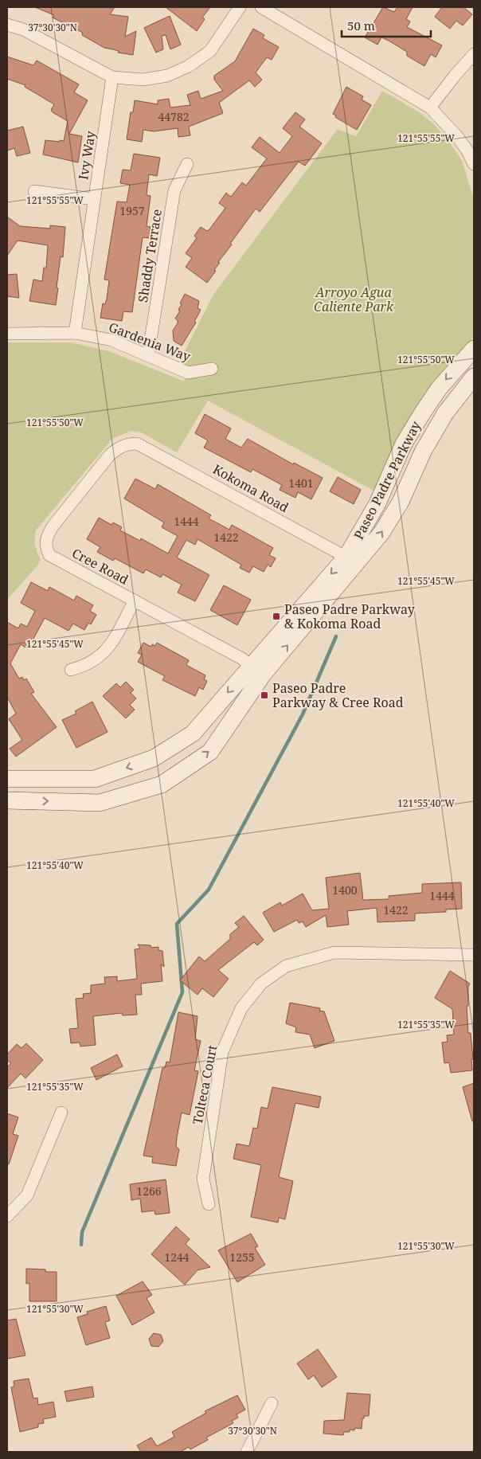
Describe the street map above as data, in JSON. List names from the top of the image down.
{
  "streets": {
    "main road": ["Paseo Padre Parkway"],
    "street": [
      "Ivy Way",
      "Shaddy Terrace",
      "Gardenia Way",
      "Kokoma Road",
      "Cree Road",
      "Tolteca Court"
    ]
  },
  "crossings": [
    ["Ivy Way", "Gardenia Way"],
    ["Shaddy Terrace", "Gardenia Way"],
    ["Paseo Padre Parkway", "Kokoma Road"],
    ["Paseo Padre Parkway", "Cree Road"],
    ["Kokoma Road", "Cree Road"]
  ],
  "parks": ["Arroyo Agua Caliente Park"],
  "places": {
    "transit": ["Paseo Padre Parkway & Kokoma Road", "Paseo Padre Parkway & Cree Road"]
  },
  "house_numbers": [
    "44782",
    "1957",
    "1401",
    "1444",
    "1422",
    "1400",
    "1444",
    "1422",
    "1266",
    "1244",
    "1255"
  ],
  "scale_bar": "50 m",
  "coordinates": [
    "37°30'30\"N",
    "121°55'55\"W",
    "121°55'50\"W",
    "121°55'45\"W",
    "121°55'40\"W",
    "121°55'35\"W",
    "121°55'30\"W"
  ]
}
